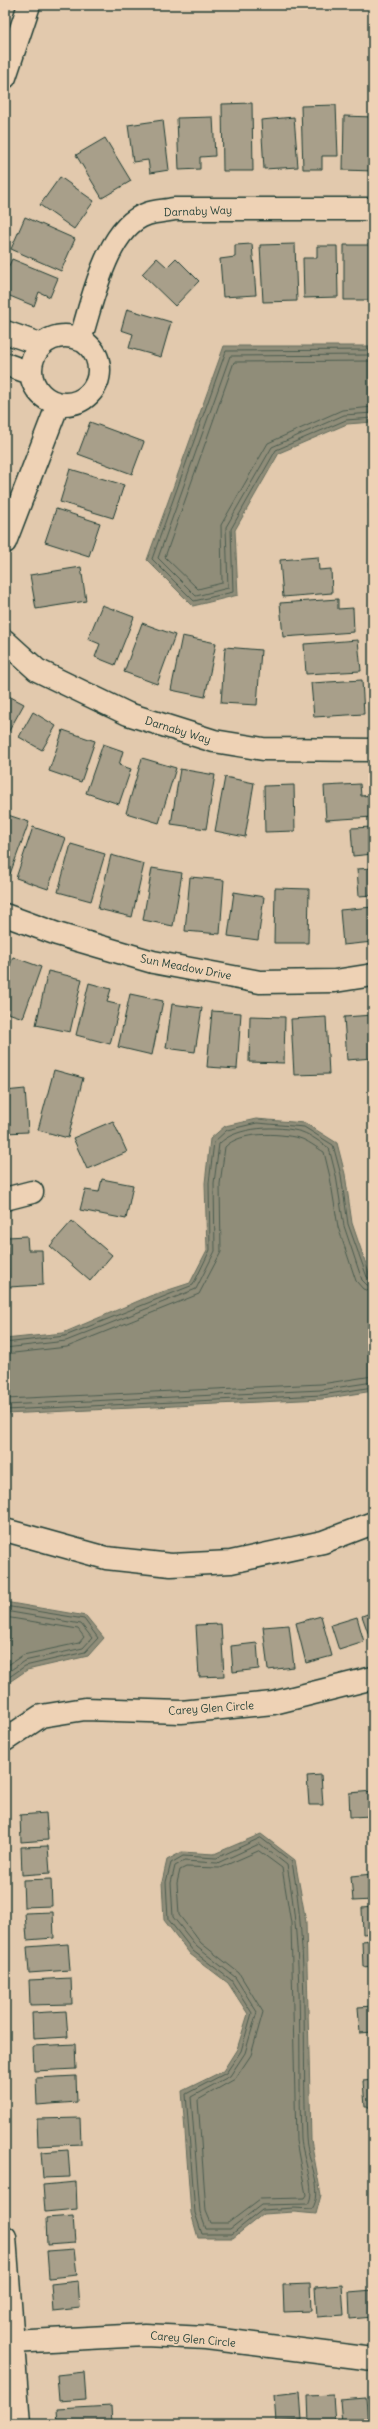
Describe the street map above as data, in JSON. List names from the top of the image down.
{
  "streets": {
    "street": ["Darnaby Way", "Sun Meadow Drive", "Carey Glen Circle"]
  }
}
